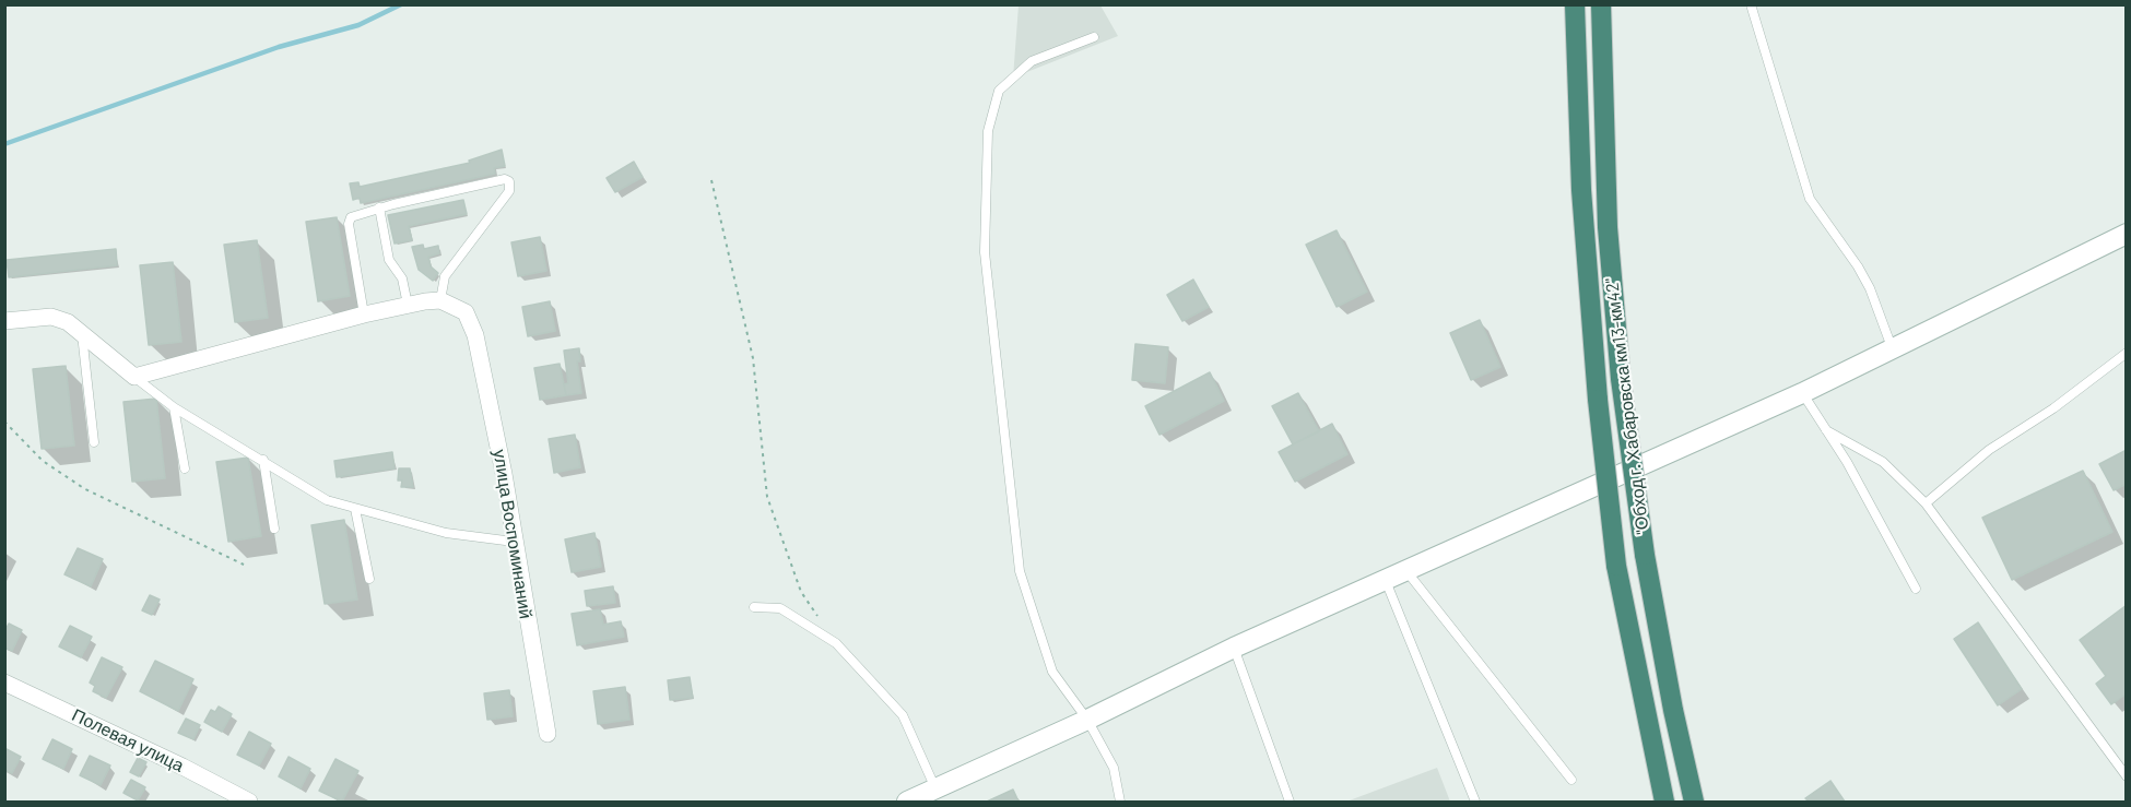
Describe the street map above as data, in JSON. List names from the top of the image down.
{
  "streets": {
    "highway": ["\"Обход г. Хабаровска км13-км42\""],
    "street": ["улица Воспоминаний", "Полевая улица"]
  }
}
